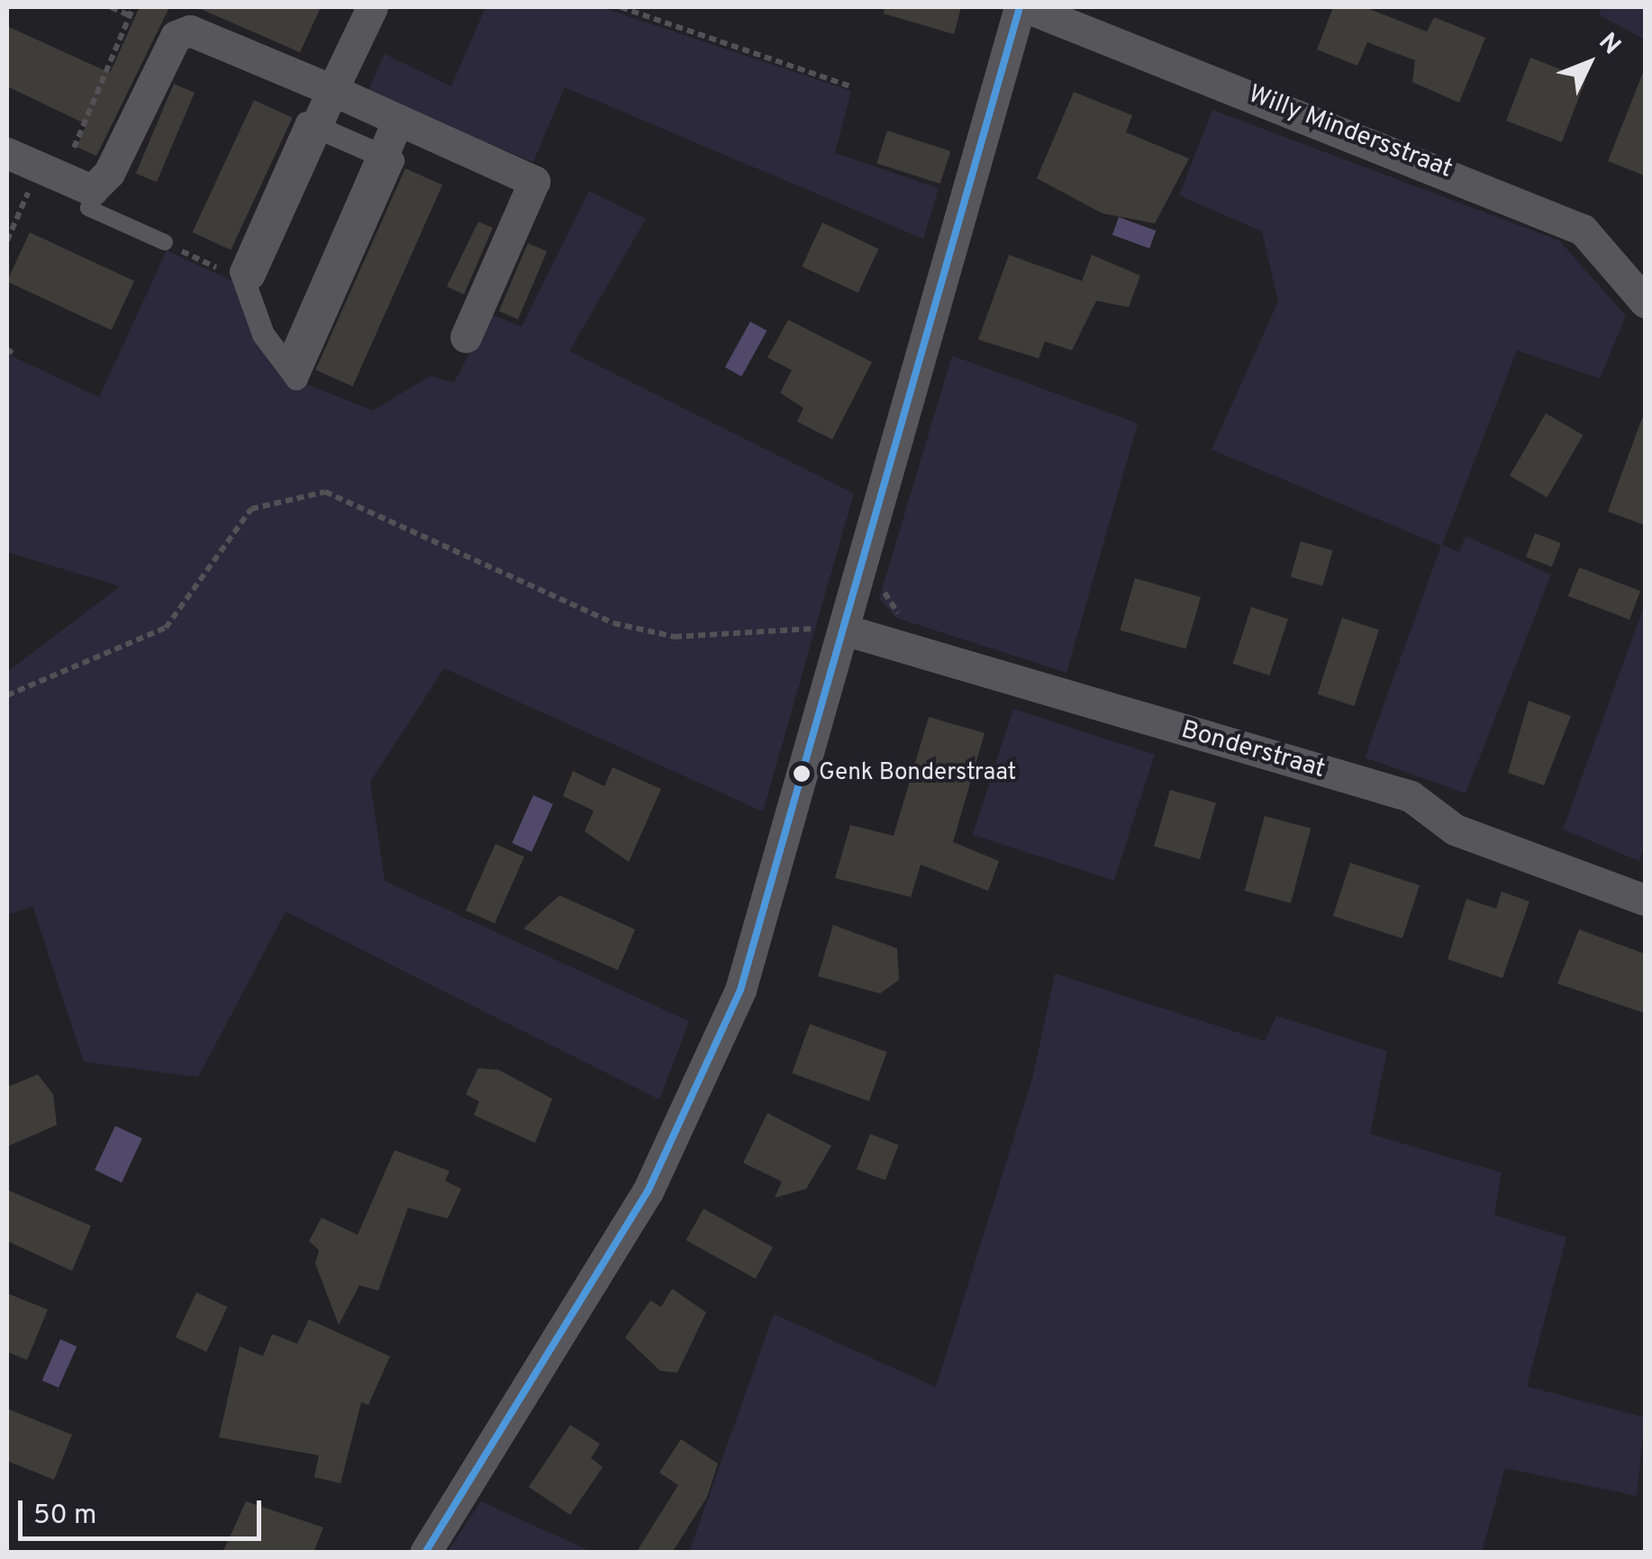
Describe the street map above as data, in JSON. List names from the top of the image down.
{
  "streets": {
    "street": ["Willy Mindersstraat", "Bonderstraat"]
  },
  "places": ["Genk Bonderstraat"],
  "scale_bar": "50 m",
  "north": "top right"
}
